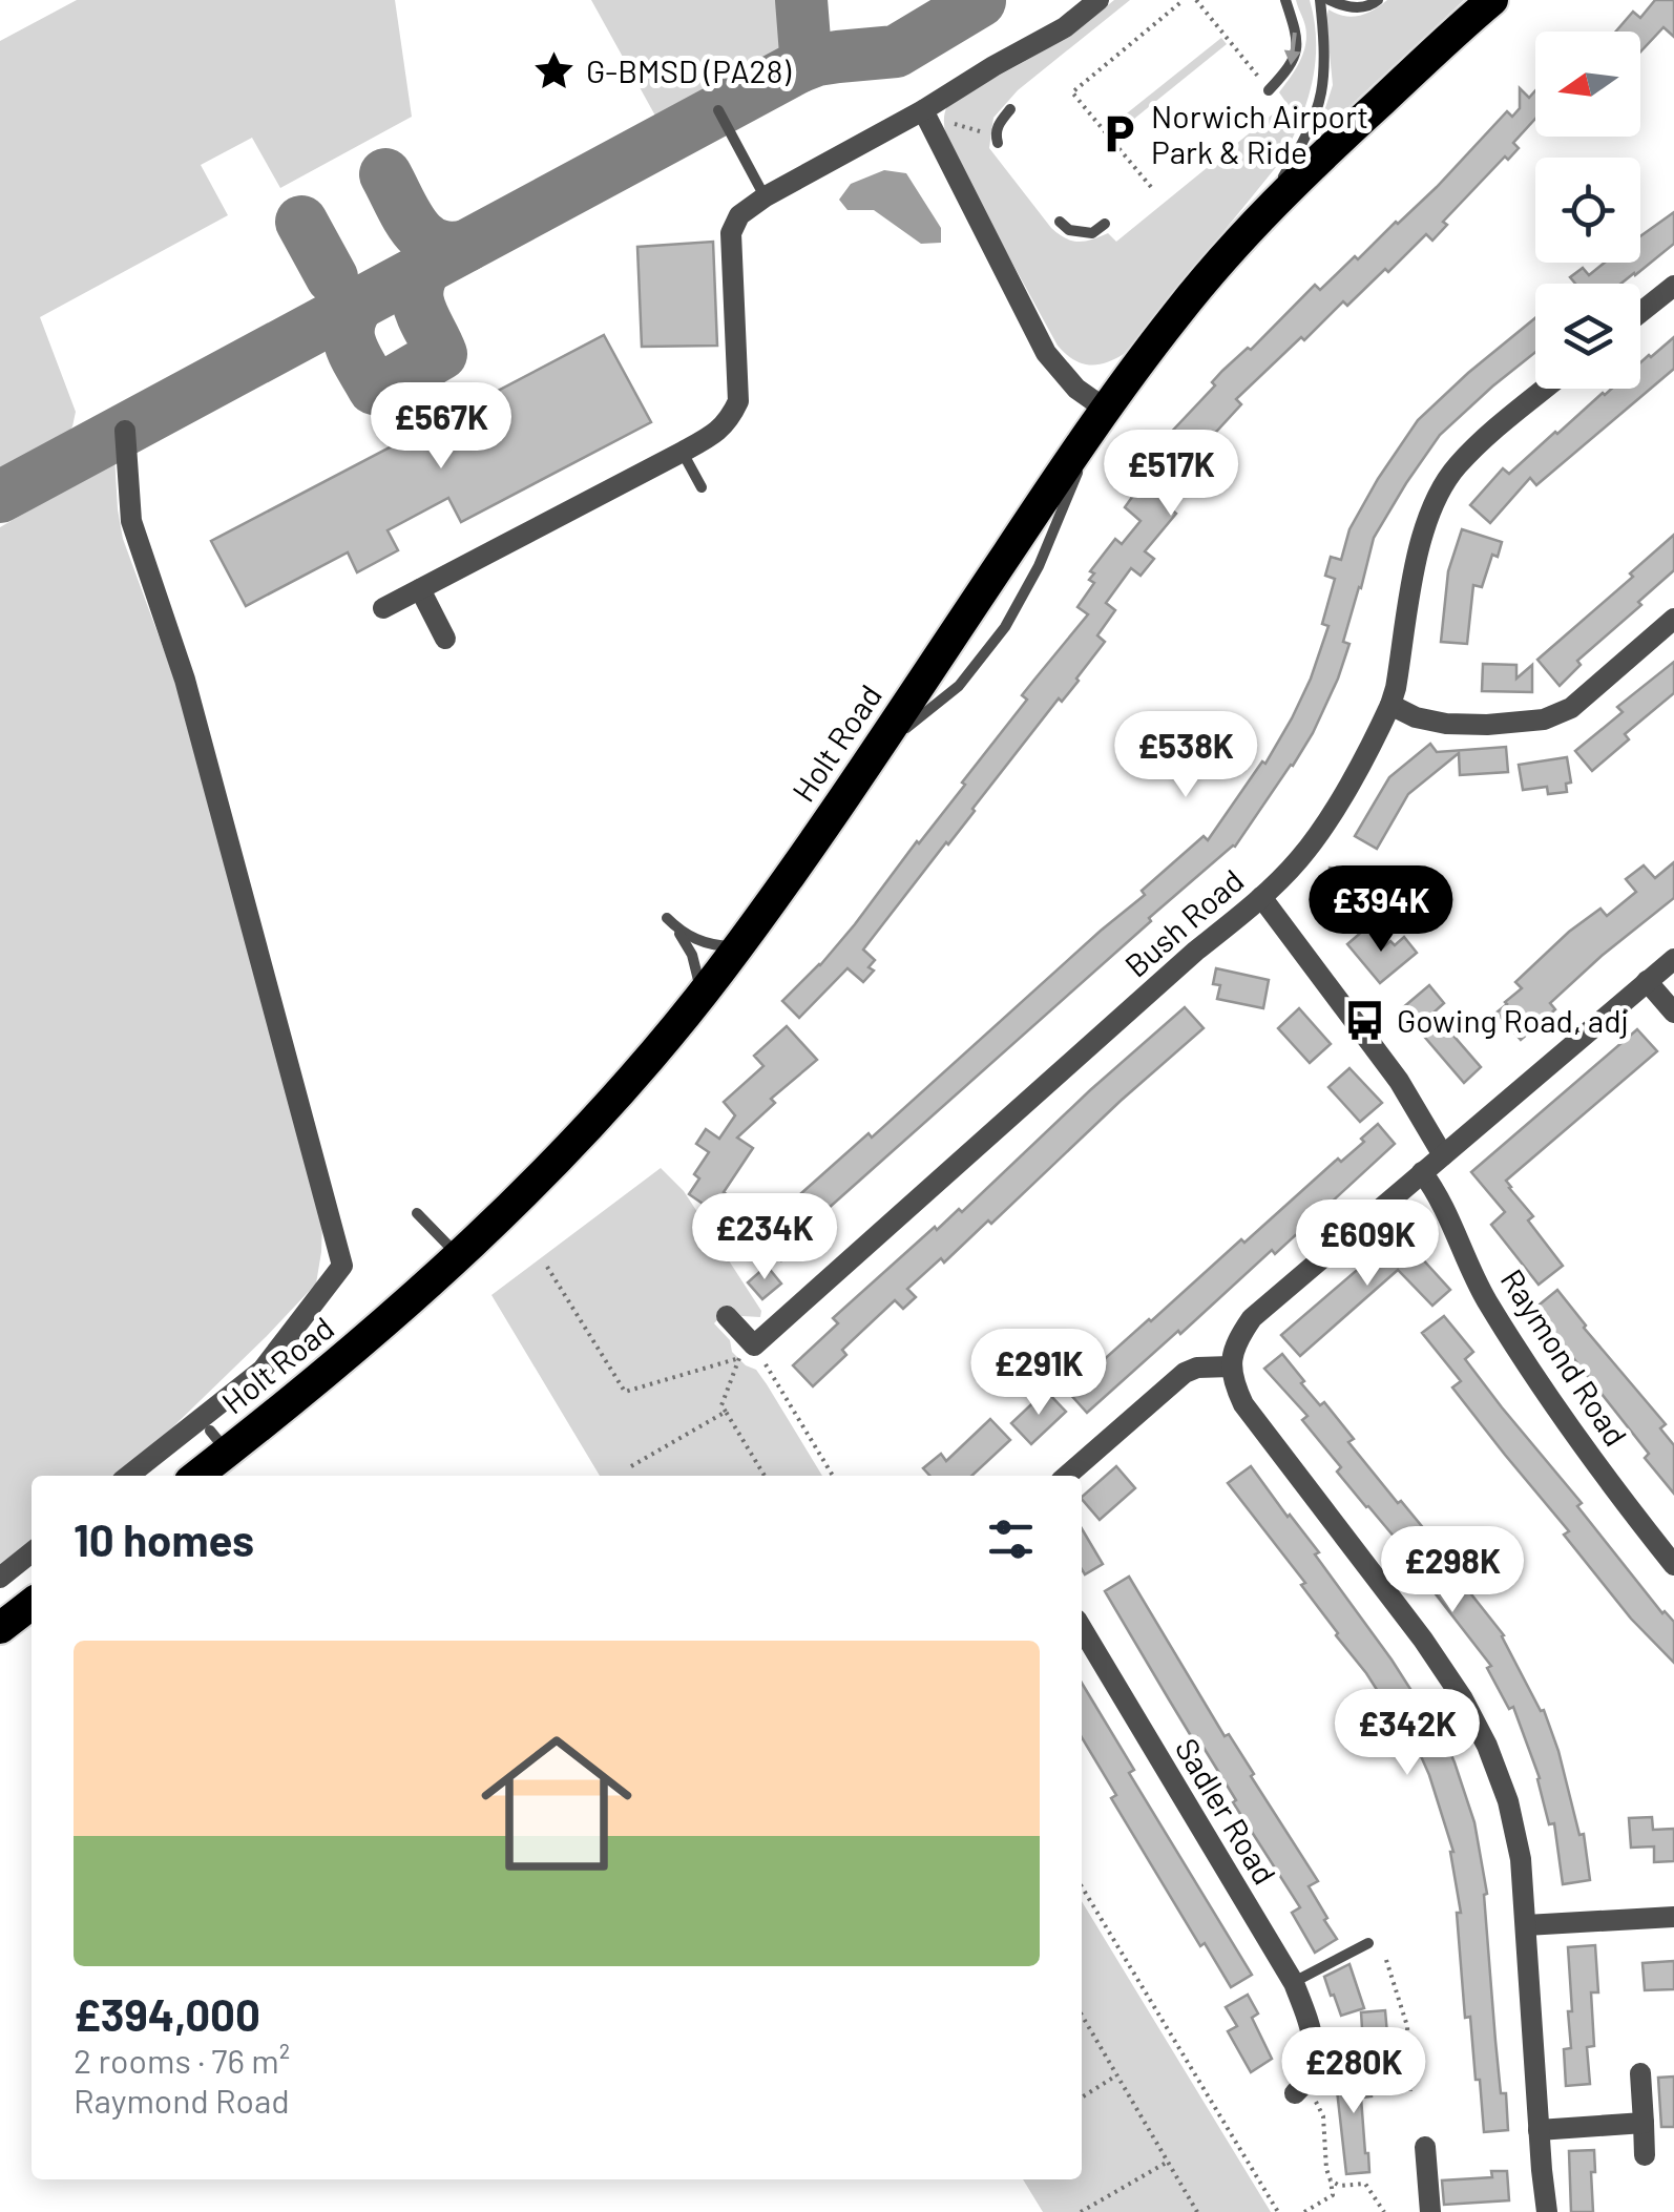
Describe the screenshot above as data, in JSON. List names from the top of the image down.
{
  "streets": {
    "highway": ["Holt Road"],
    "street": ["Bush Road", "Raymond Road", "Sadler Road"]
  },
  "places": {
    "place": ["G-BMSD (PA28)"],
    "parking": ["Norwich Airport Park & Ride"],
    "bus stop": ["Gowing Road, adj"]
  },
  "north": "left",
  "page": {
    "price": [
      "£567K",
      "£517K",
      "£538K",
      "£394K",
      "£234K",
      "£609K",
      "£291K",
      "£298K",
      "£342K",
      "£280K"
    ],
    "heading": "10 homes",
    "list": [
      {
        "name": "£394,000",
        "note": "2 rooms · 76 m² · Raymond Road"
      }
    ]
  }
}
